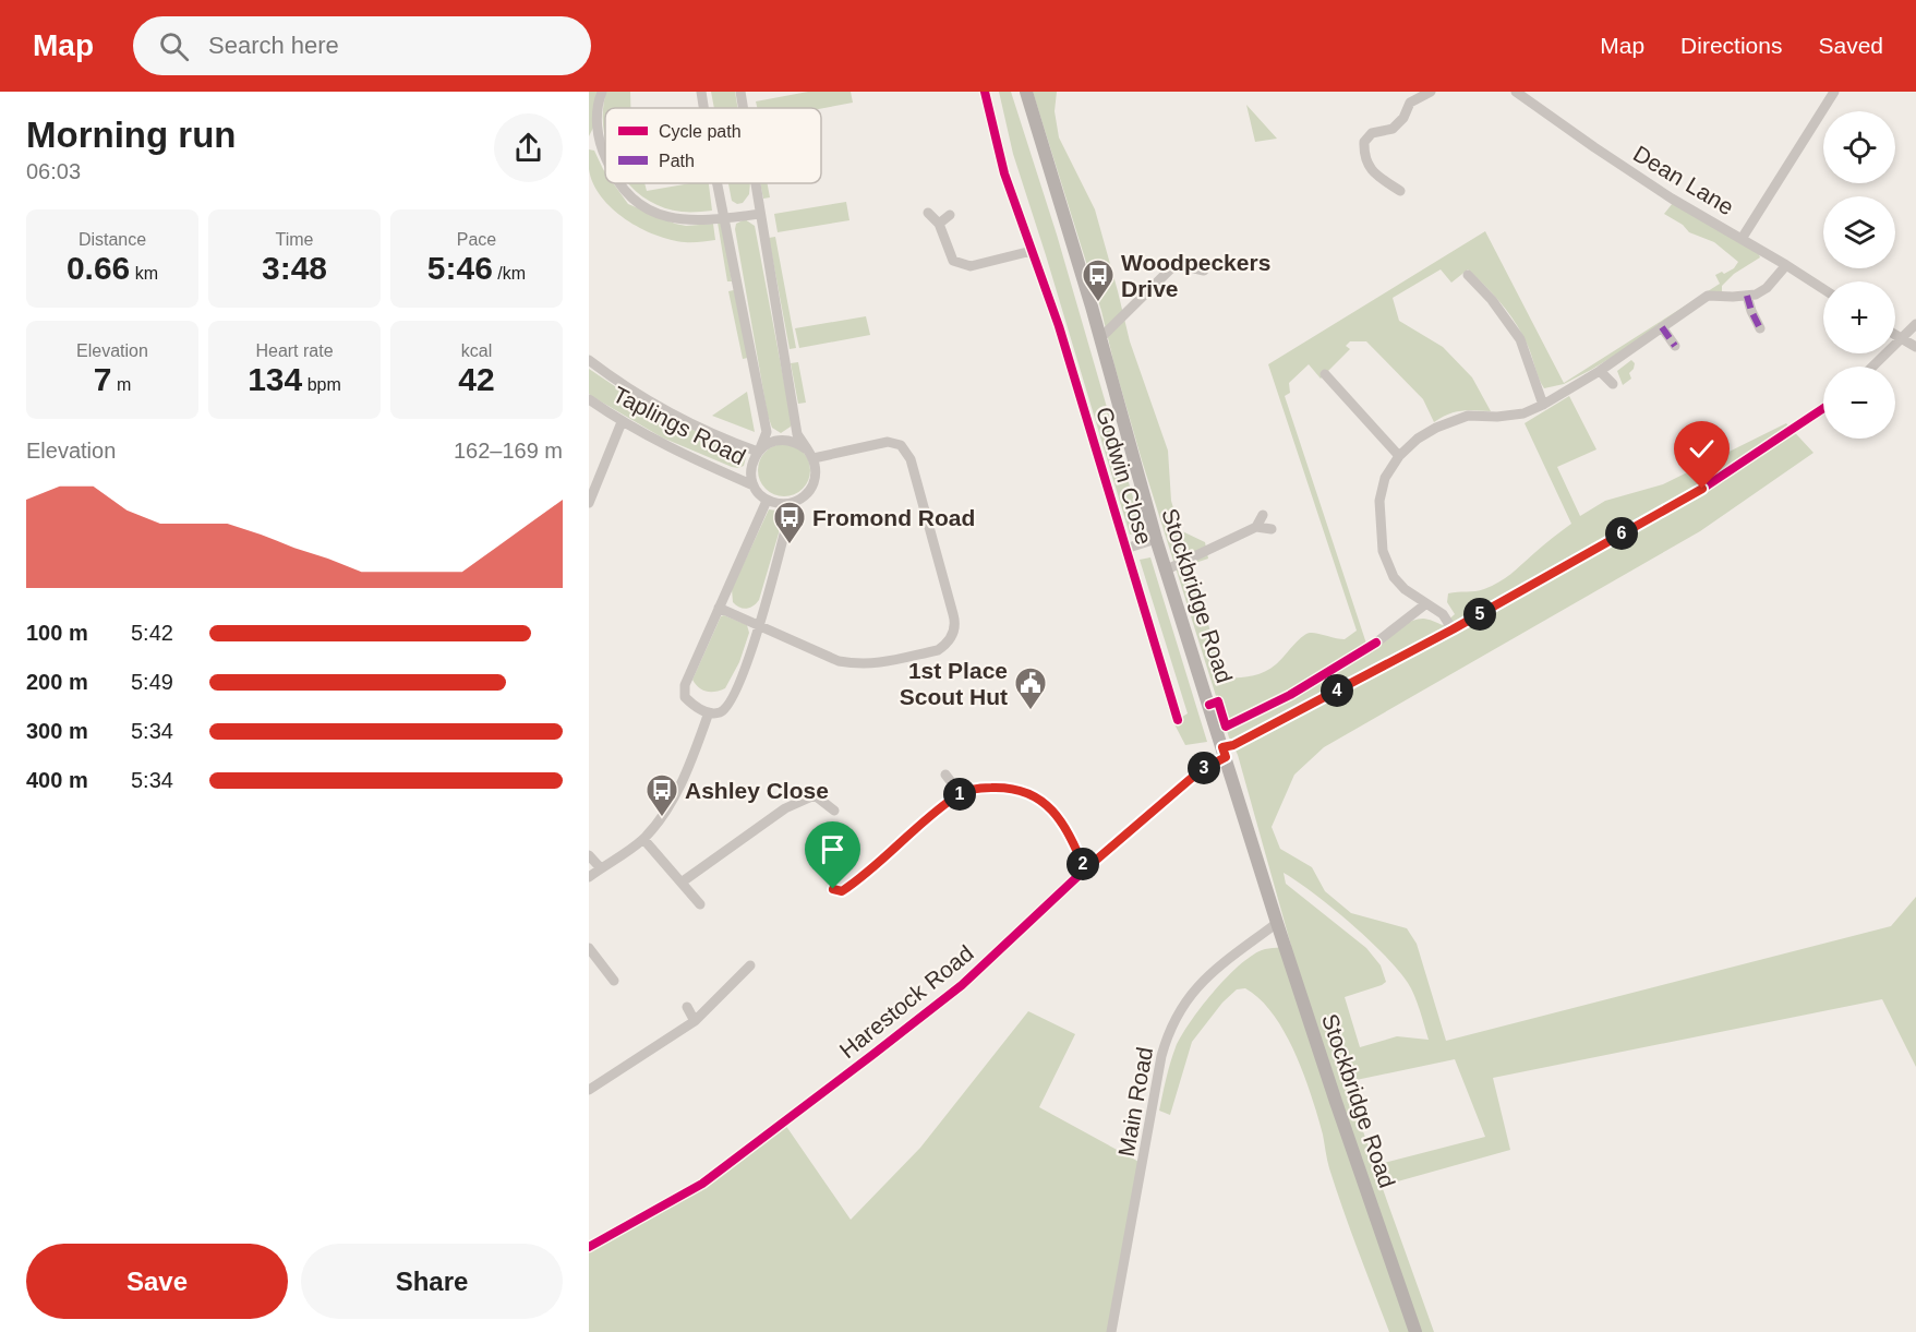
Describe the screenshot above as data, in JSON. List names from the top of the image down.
{
  "streets": {
    "main road": ["Stockbridge Road"],
    "street": [
      "Dean Lane",
      "Taplings Road",
      "Godwin Close",
      "Harestock Road",
      "Main Road"
    ]
  },
  "crossings": [
    ["Godwin Close", "Stockbridge Road"],
    ["Stockbridge Road", "Harestock Road"],
    ["Stockbridge Road", "Main Road"]
  ],
  "places": {
    "bus stop": ["Woodpeckers Drive", "Fromond Road", "Ashley Close"],
    "public building": ["1st Place Scout Hut"]
  },
  "legend": ["Cycle path", "Path"],
  "page": {
    "header": "Map",
    "search": "Search here",
    "nav": ["Map", "Directions", "Saved"],
    "heading": ["Morning run", "06:03"],
    "map_buttons": ["+", "−"],
    "stats": [
      ["Distance", "0.66 km"],
      ["Time", "3:48"],
      ["Pace", "5:46 /km"],
      ["Elevation", "7 m"],
      ["Heart rate", "134 bpm"],
      ["kcal", "42"]
    ],
    "chart": ["Elevation", "162–169 m"],
    "pins": [
      "6",
      "5",
      "4",
      "3",
      "1",
      "2"
    ],
    "list": [
      {
        "name": "100 m",
        "note": "5:42"
      },
      {
        "name": "200 m",
        "note": "5:49"
      },
      {
        "name": "300 m",
        "note": "5:34"
      },
      {
        "name": "400 m",
        "note": "5:34"
      }
    ],
    "buttons": ["Save", "Share"]
  }
}
